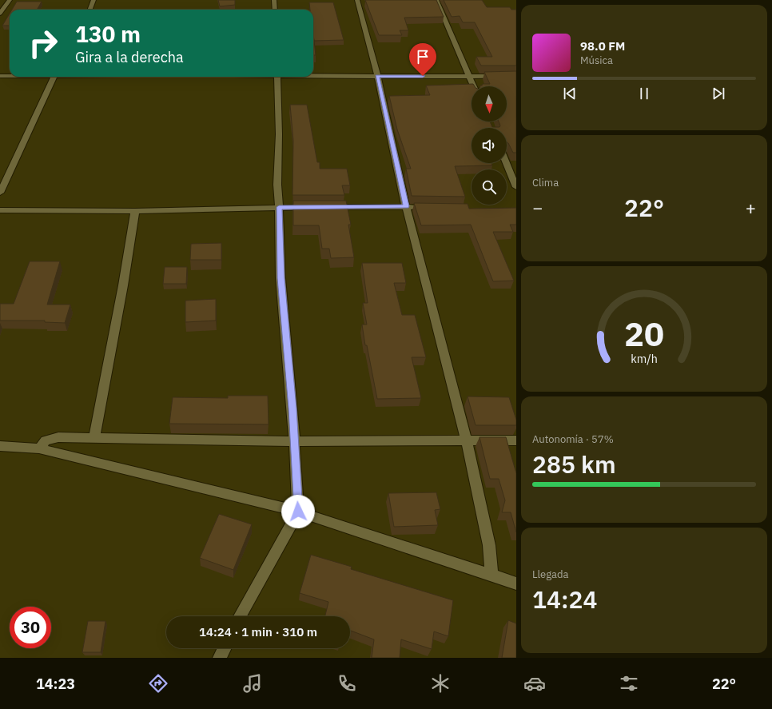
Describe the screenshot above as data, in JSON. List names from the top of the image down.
{
  "north": "bottom",
  "page": {
    "turn": ["130 m", "Gira a la derecha"],
    "song": ["98.0 FM", "Música"],
    "tile": [
      "Clima",
      ["Autonomía · 57%", "285 km"],
      ["Llegada", "14:24"]
    ],
    "heat": ["−", "22°", "+"],
    "limit": "30",
    "trip": "14:24 · 1 min · 310 m",
    "tabs": ["14:23", "22°"],
    "gauge": ["20", "km/h"]
  }
}
